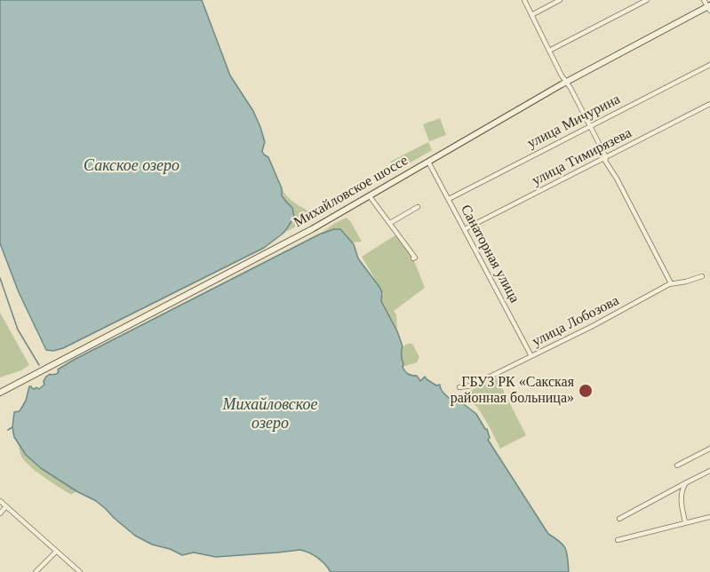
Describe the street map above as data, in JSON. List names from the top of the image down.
{
  "streets": {
    "main road": ["Михайловское шоссе"],
    "street": [
      "улица Мичурина",
      "улица Тимирязева",
      "Санаторная улица",
      "улица Лобозова"
    ]
  },
  "crossings": [
    ["улица Мичурина", "Санаторная улица"],
    ["улица Тимирязева", "Санаторная улица"],
    ["Михайловское шоссе", "Санаторная улица"],
    ["Санаторная улица", "улица Лобозова"]
  ],
  "water": ["Сакское озеро", "Михайловское озеро"],
  "places": ["ГБУЗ РК «Сакская районная больница»"]
}
